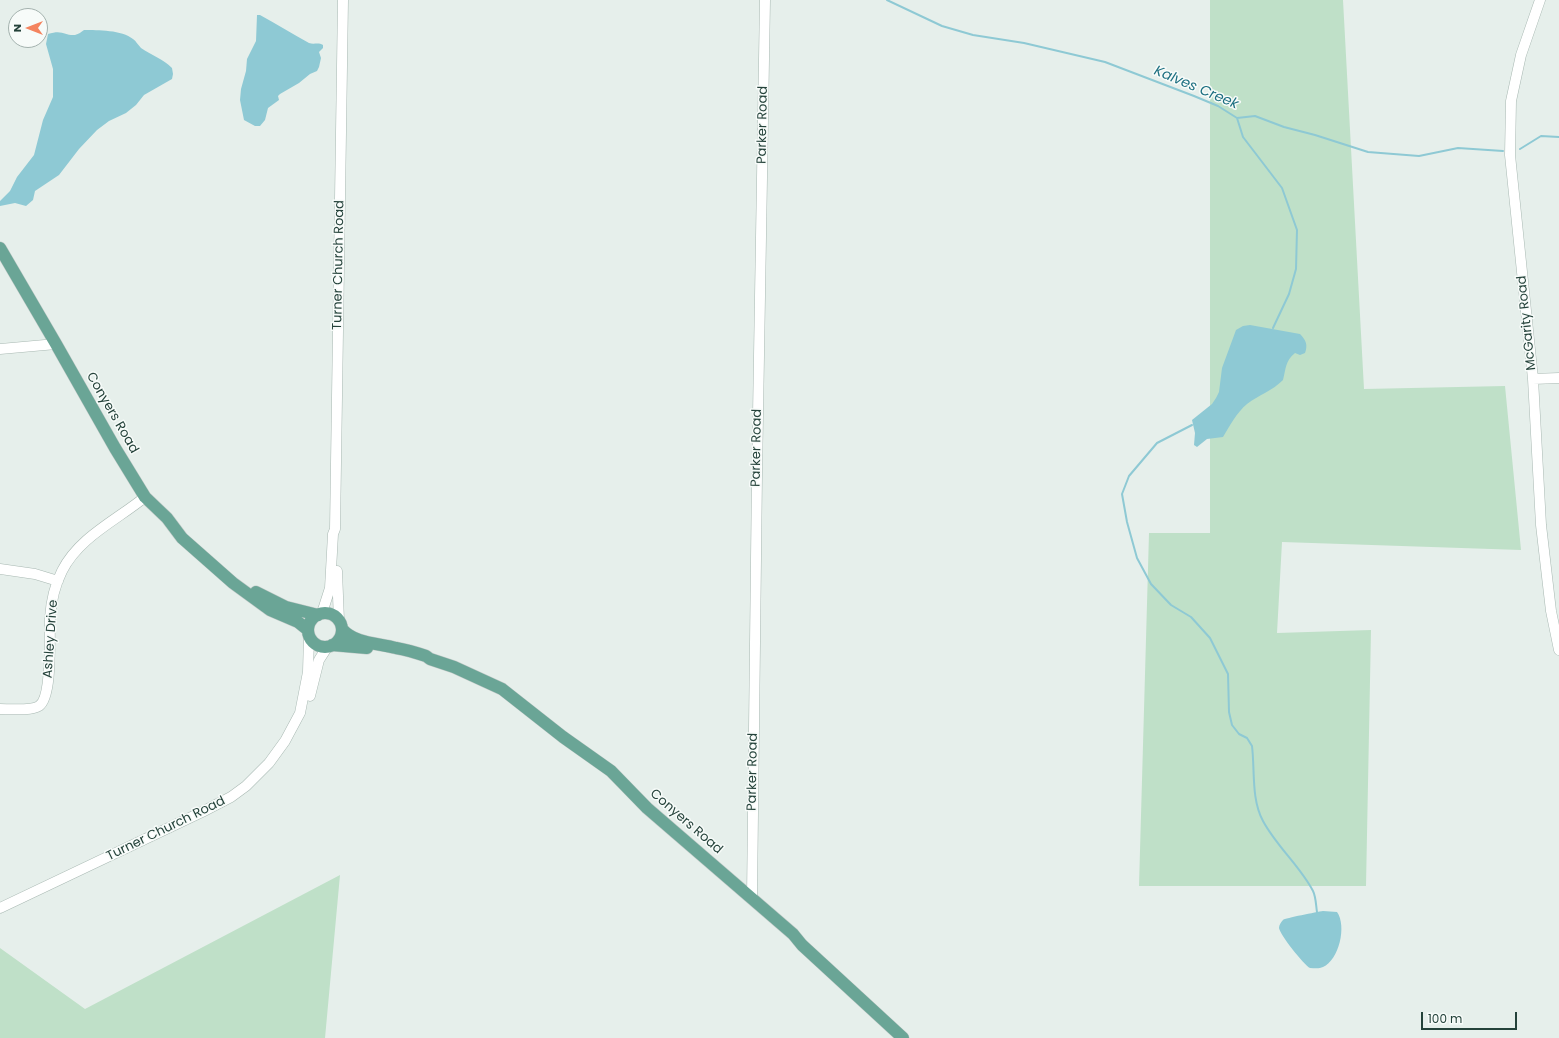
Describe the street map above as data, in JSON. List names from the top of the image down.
{
  "streets": {
    "main road": ["Conyers Road"],
    "street": [
      "Parker Road",
      "Turner Church Road",
      "McGarity Road",
      "Ashley Drive"
    ]
  },
  "crossings": [
    ["Parker Road", "Conyers Road"],
    ["Turner Church Road", "Conyers Road"],
    ["Conyers Road", "Ashley Drive"]
  ],
  "water": ["Kalves Creek"],
  "scale_bar": "100 m",
  "north": "left"
}
